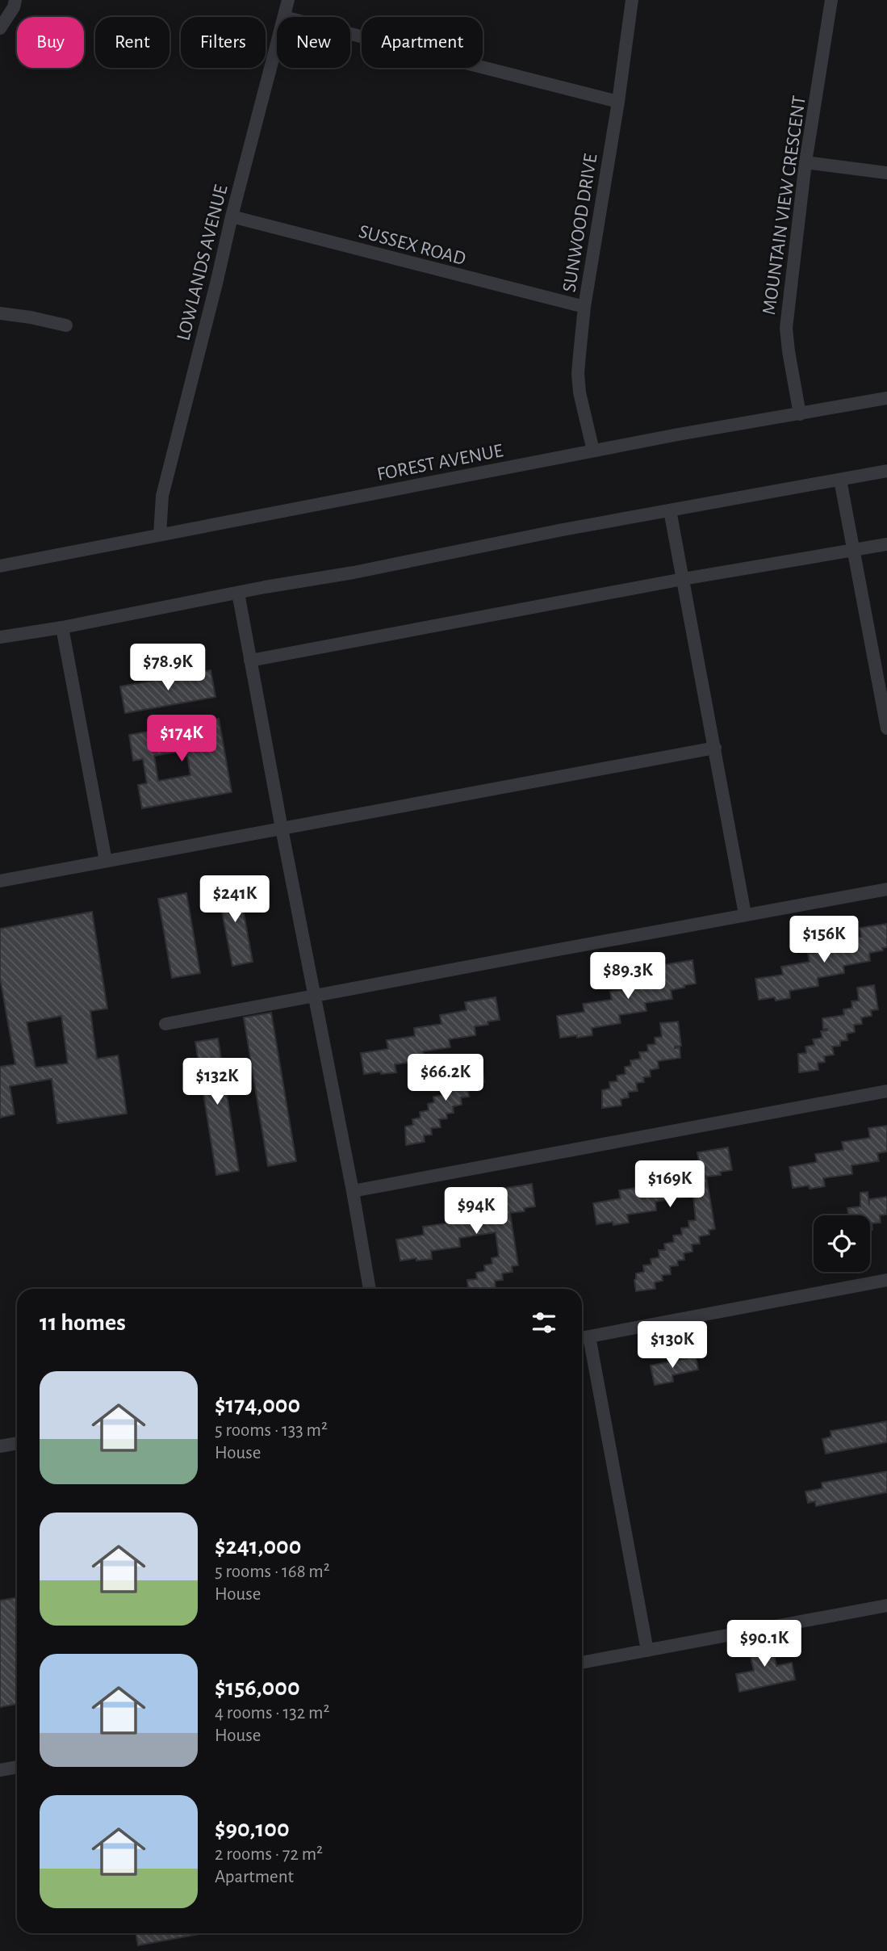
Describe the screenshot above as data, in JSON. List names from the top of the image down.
{
  "streets": {
    "street": [
      "MOUNTAIN VIEW CRESCENT",
      "SUNWOOD DRIVE",
      "SUSSEX ROAD",
      "LOWLANDS AVENUE",
      "FOREST AVENUE"
    ]
  },
  "crossings": [
    ["MOUNTAIN VIEW CRESCENT", "FOREST AVENUE"],
    ["SUNWOOD DRIVE", "SUSSEX ROAD"],
    ["SUNWOOD DRIVE", "FOREST AVENUE"],
    ["SUSSEX ROAD", "LOWLANDS AVENUE"],
    ["LOWLANDS AVENUE", "FOREST AVENUE"]
  ],
  "page": {
    "chip": [
      "Buy",
      "Rent",
      "Filters",
      "New",
      "Apartment"
    ],
    "price": [
      "$78.9K",
      "$174K",
      "$241K",
      "$156K",
      "$89.3K",
      "$66.2K",
      "$132K",
      "$169K",
      "$94K",
      "$130K",
      "$90.1K"
    ],
    "heading": "11 homes",
    "list": [
      {
        "name": "$174,000",
        "note": "5 rooms · 133 m² · House"
      },
      {
        "name": "$241,000",
        "note": "5 rooms · 168 m² · House"
      },
      {
        "name": "$156,000",
        "note": "4 rooms · 132 m² · House"
      },
      {
        "name": "$90,100",
        "note": "2 rooms · 72 m² · Apartment"
      }
    ]
  }
}
